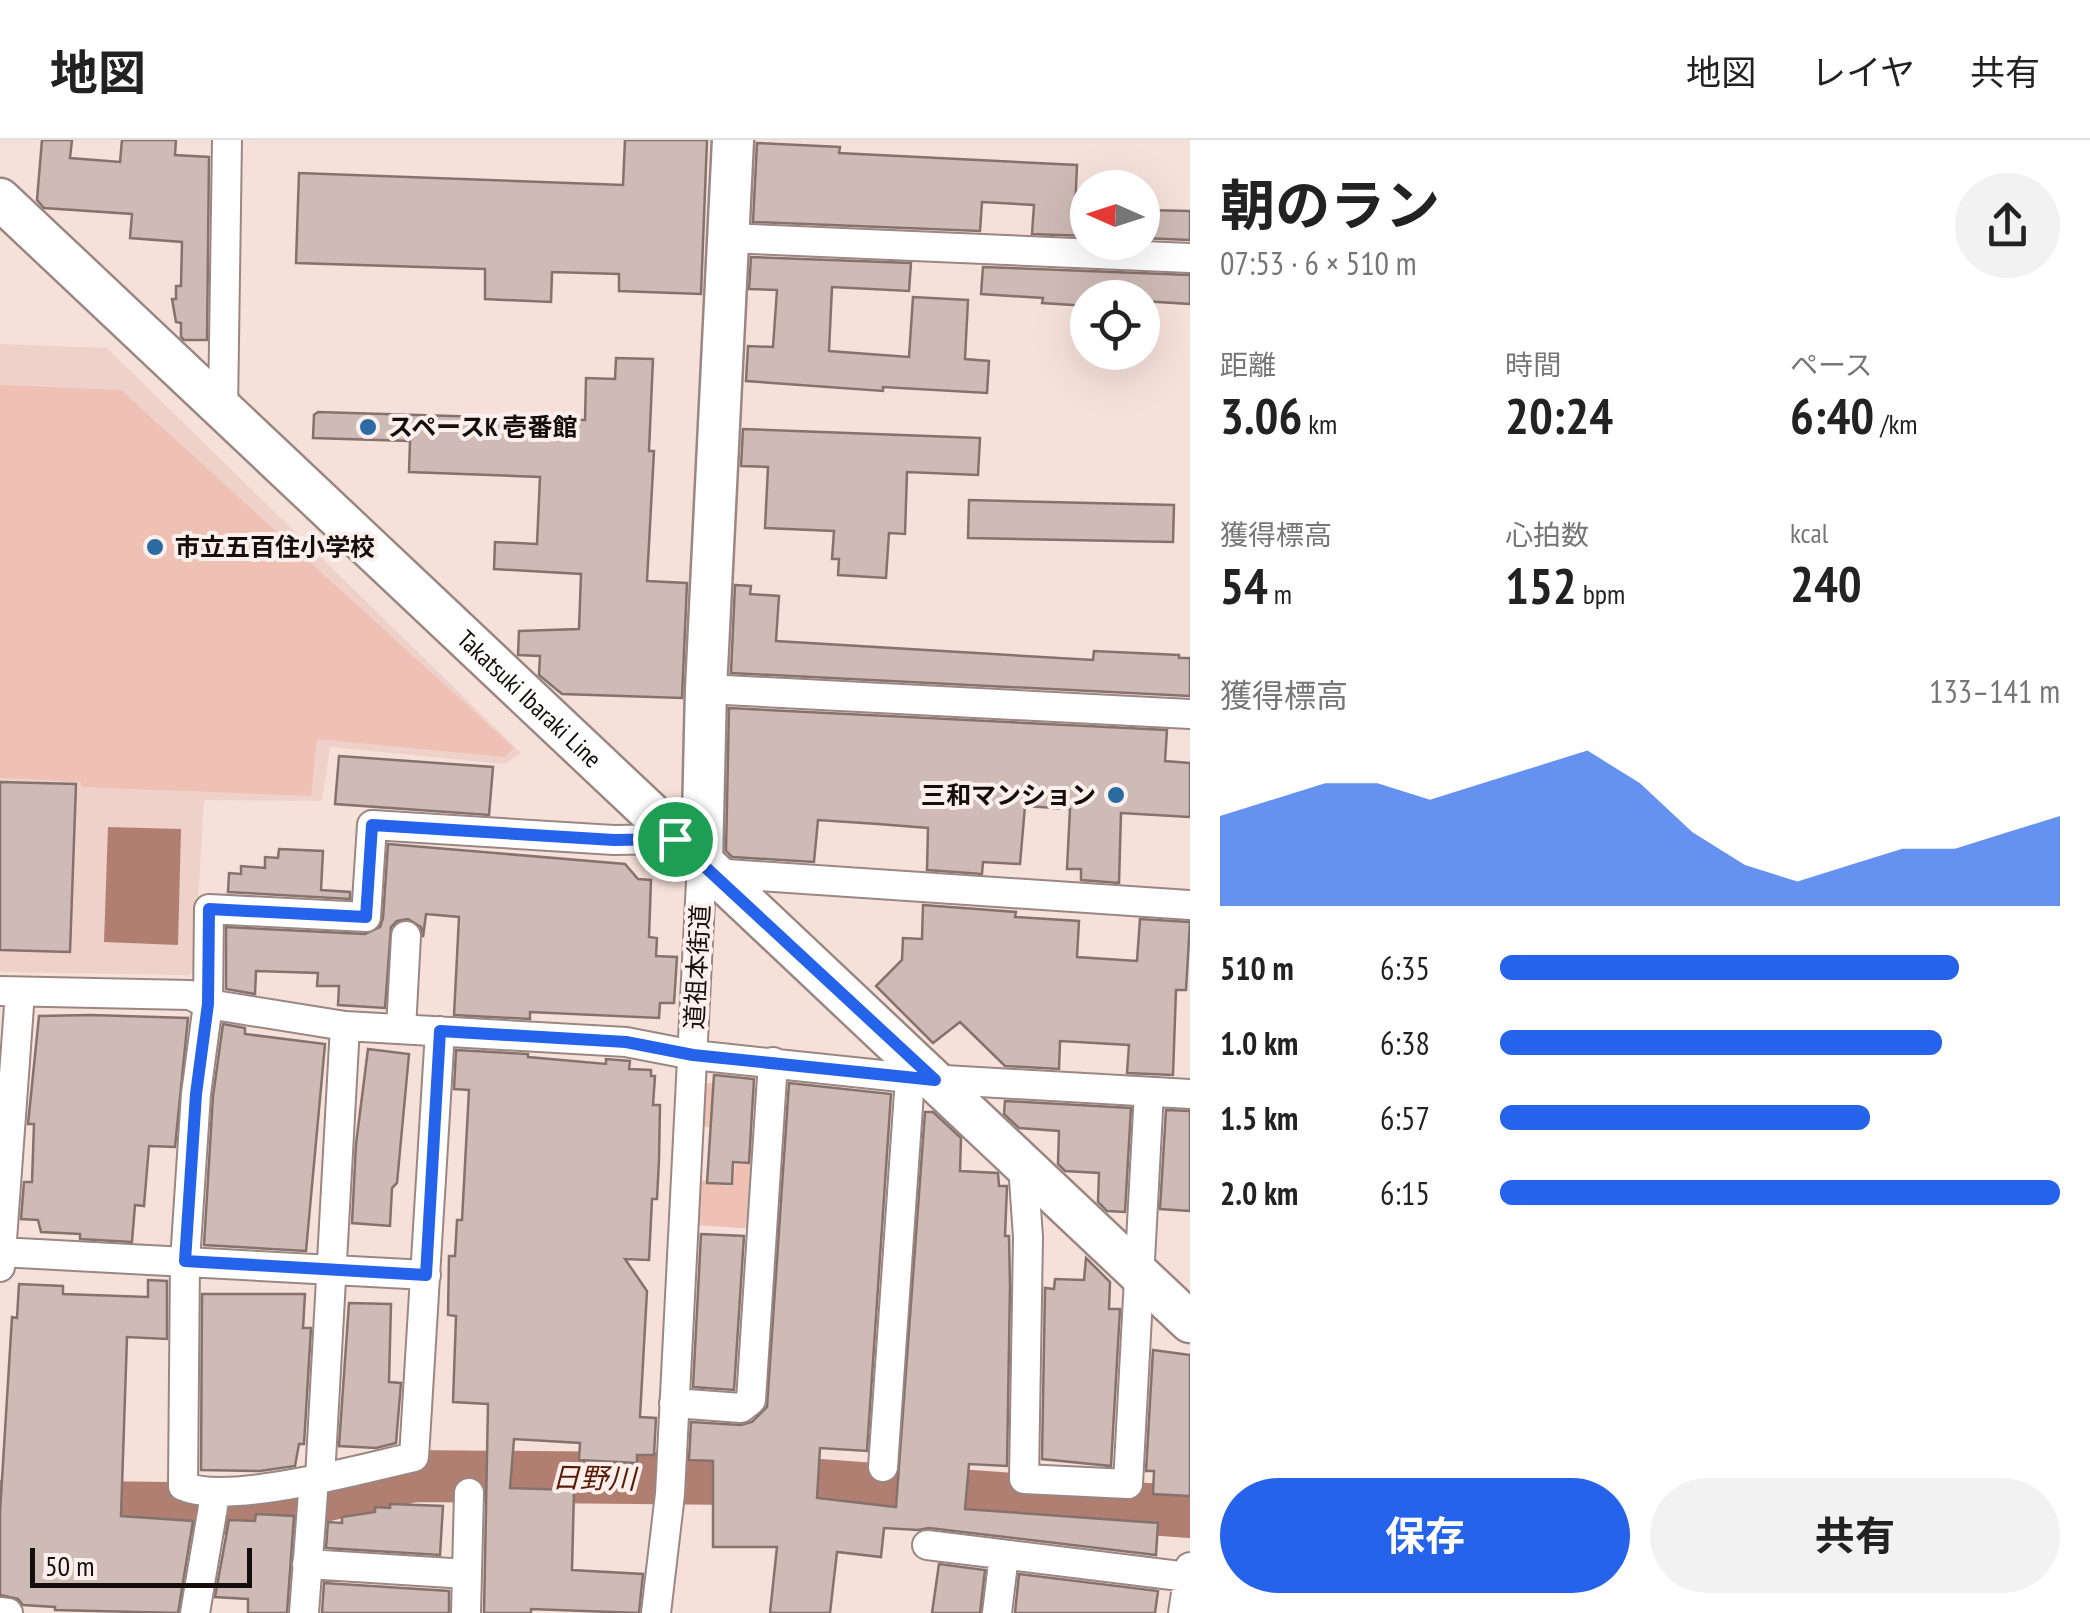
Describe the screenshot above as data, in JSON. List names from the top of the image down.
{
  "streets": {
    "main road": ["Takatsuki Ibaraki Line", "道祖本街道"]
  },
  "crossings": [
    ["Takatsuki Ibaraki Line", "道祖本街道"]
  ],
  "water": ["日野川"],
  "places": ["スペースK 壱番館", "市立五百住小学校", "三和マンション"],
  "scale_bar": "50 m",
  "north": "left",
  "page": {
    "header": "地図",
    "nav": ["地図", "レイヤ", "共有"],
    "heading": ["朝のラン", "07:53 · 6 × 510 m"],
    "stats": [
      ["距離", "3.06 km"],
      ["時間", "20:24"],
      ["ペース", "6:40 /km"],
      ["獲得標高", "54 m"],
      ["心拍数", "152 bpm"],
      ["kcal", "240"]
    ],
    "chart": ["獲得標高", "133–141 m"],
    "list": [
      {
        "name": "510 m",
        "note": "6:35"
      },
      {
        "name": "1.0 km",
        "note": "6:38"
      },
      {
        "name": "1.5 km",
        "note": "6:57"
      },
      {
        "name": "2.0 km",
        "note": "6:15"
      }
    ],
    "buttons": ["保存", "共有"],
    "scale": "50 m"
  }
}
